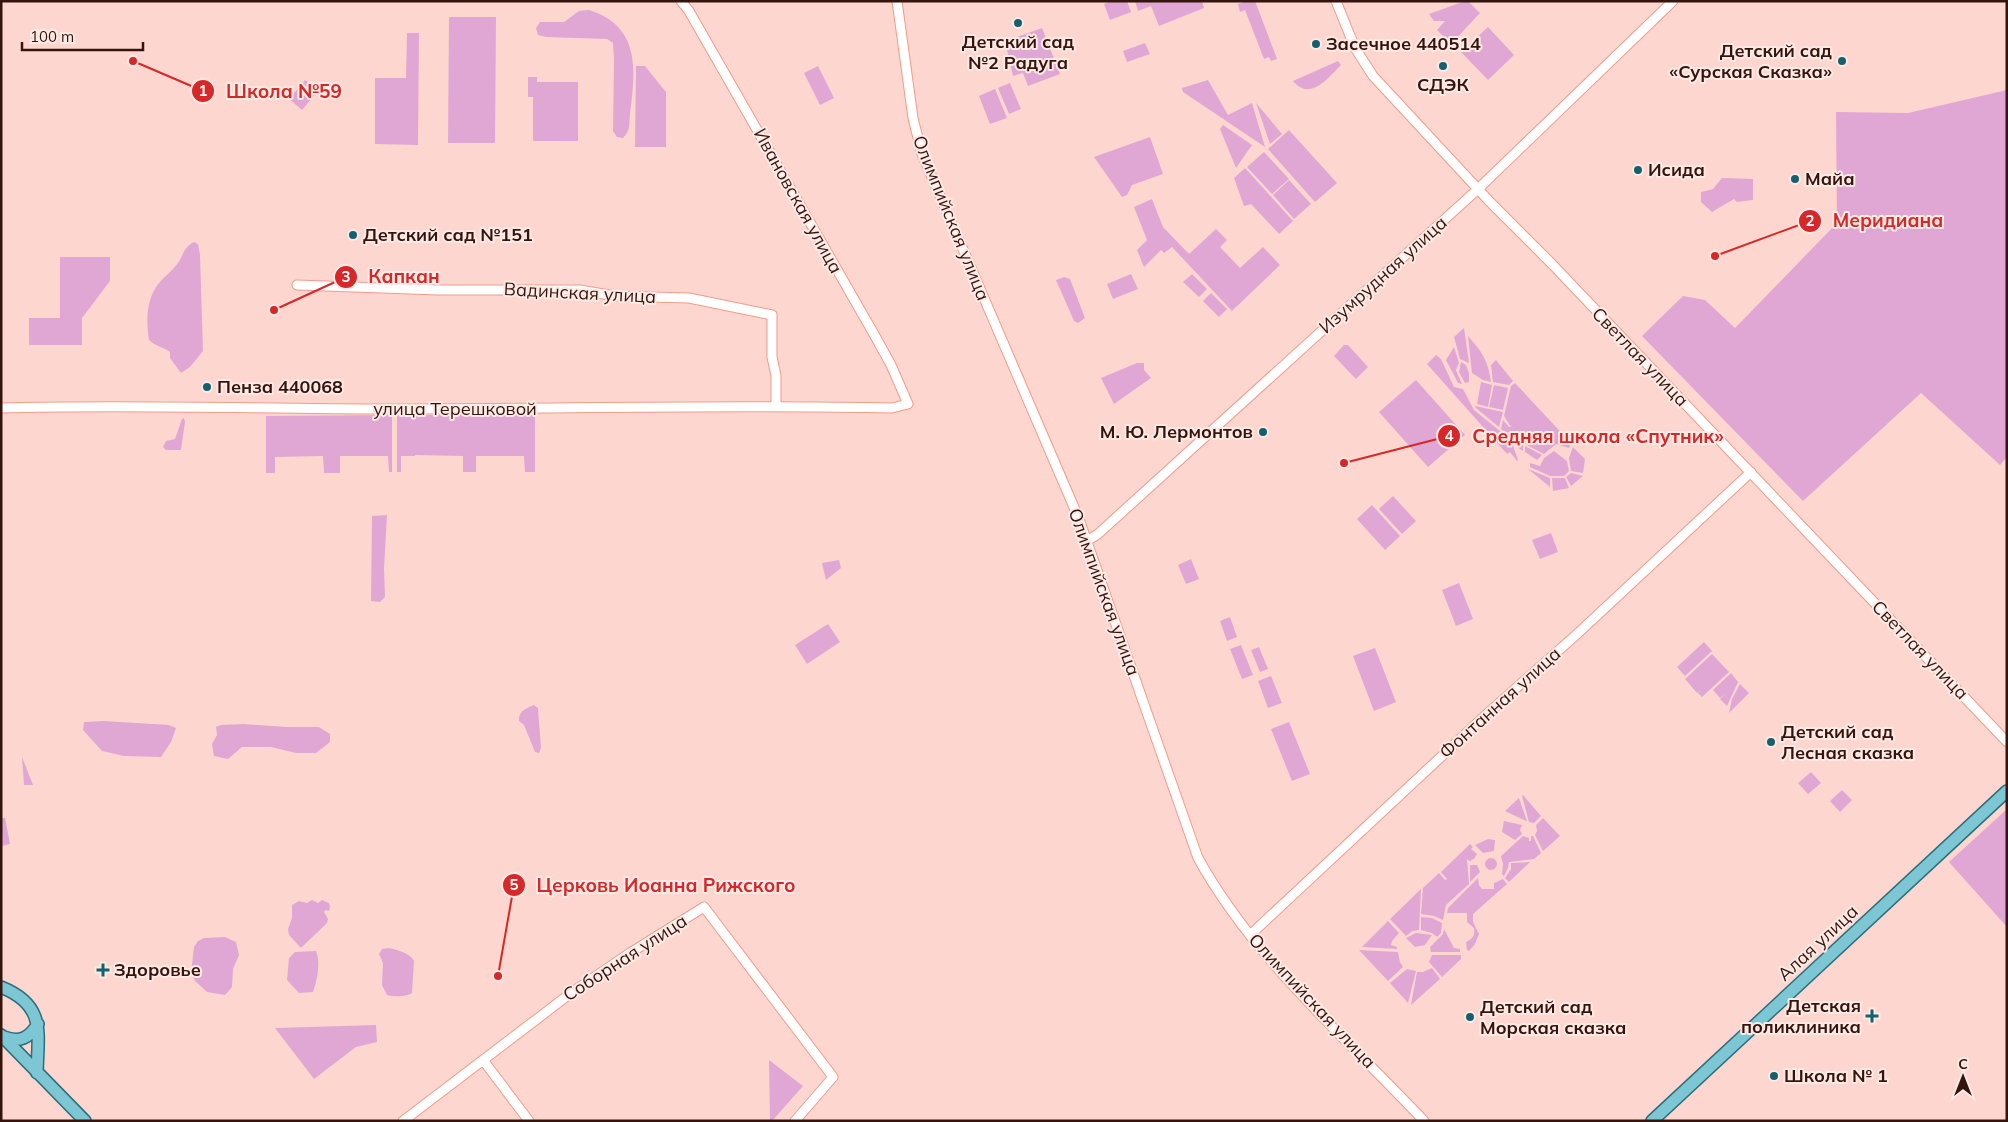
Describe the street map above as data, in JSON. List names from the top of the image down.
{
  "streets": {
    "main road": ["Алая улица"],
    "street": [
      "Ивановская улица",
      "Олимпийская улица",
      "Изумрудная улица",
      "Вадинская улица",
      "Светлая улица",
      "улица Терешковой",
      "Фонтанная улица",
      "Соборная улица"
    ]
  },
  "crossings": [
    ["Ивановская улица", "улица Терешковой"],
    ["Олимпийская улица", "Изумрудная улица"],
    ["Олимпийская улица", "Фонтанная улица"],
    ["Изумрудная улица", "Светлая улица"],
    ["Вадинская улица", "улица Терешковой"],
    ["Светлая улица", "Фонтанная улица"]
  ],
  "places": {
    "other": [
      "Детский сад №2 Радуга",
      "Засечное 440514",
      "Школа №59",
      "Детский сад «Сурская Сказка»",
      "СДЭК",
      "Исида",
      "Майа",
      "Детский сад №151",
      "Меридиана",
      "Капкан",
      "Пенза 440068",
      "М. Ю. Лермонтов",
      "Средняя школа «Спутник»",
      "Детский сад Лесная сказка",
      "Церковь Иоанна Рижского",
      "Детский сад Морская сказка",
      "Школа № 1"
    ],
    "health": ["Здоровье", "Детская поликлиника"]
  },
  "scale_bar": "100 m",
  "north": "top"
}
